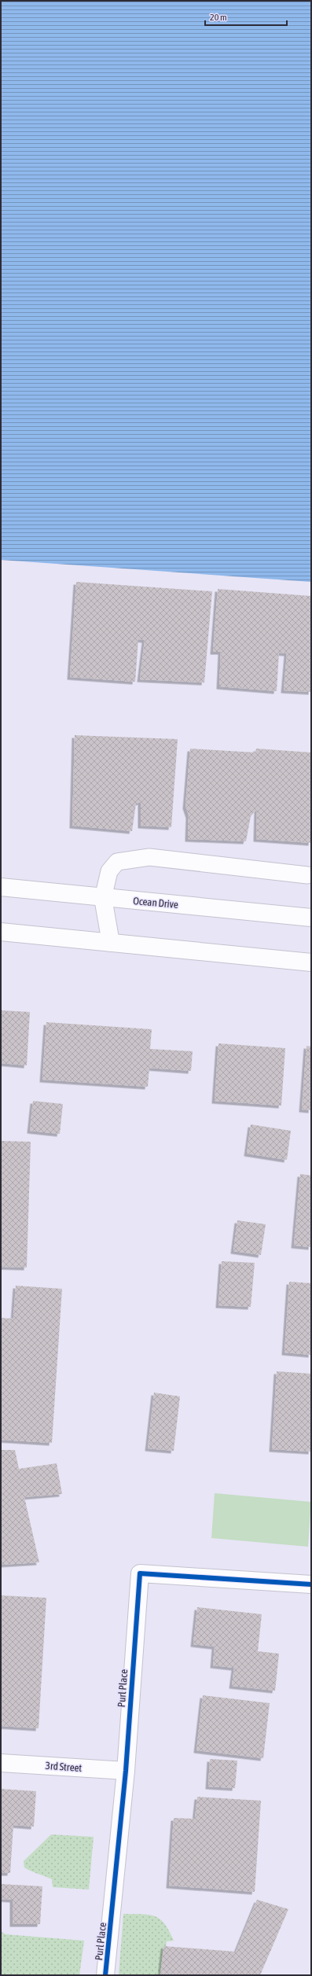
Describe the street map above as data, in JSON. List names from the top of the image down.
{
  "streets": {
    "street": ["Ocean Drive", "Purl Place", "3rd Street"]
  },
  "crossings": [
    ["Purl Place", "3rd Street"]
  ],
  "scale_bar": "20 m"
}
